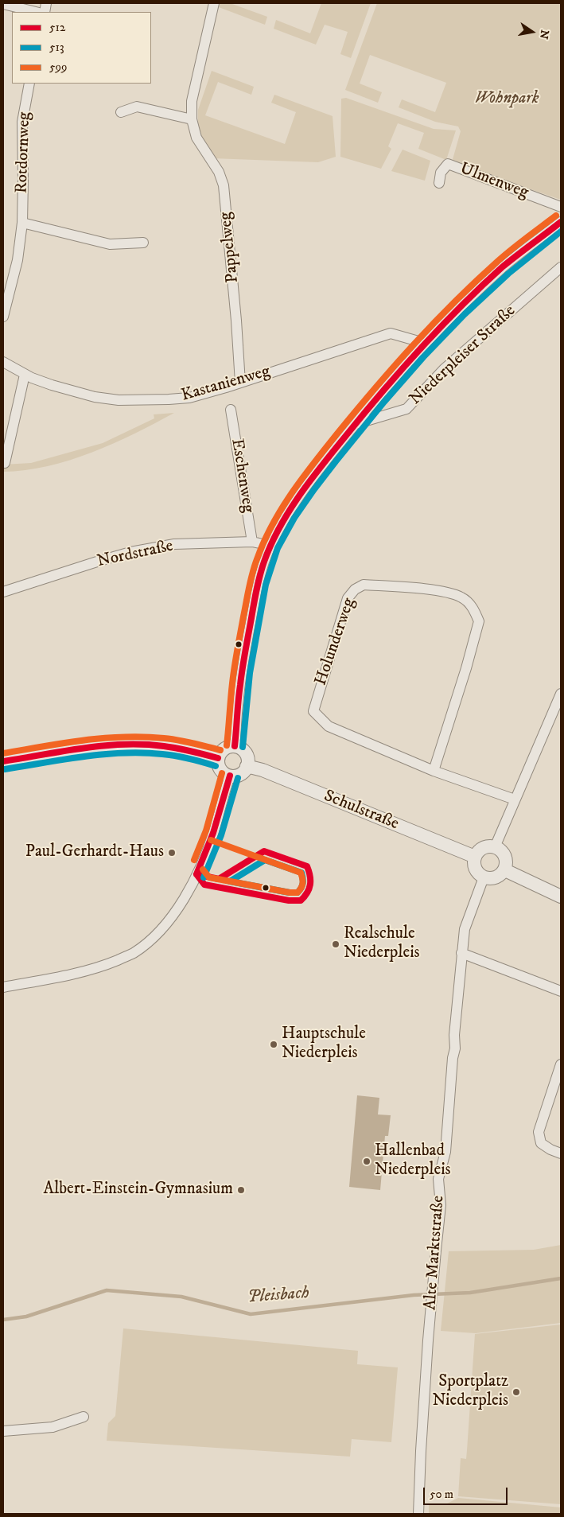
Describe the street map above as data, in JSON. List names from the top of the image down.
{
  "streets": {
    "street": [
      "Rotdornweg",
      "Ulmenweg",
      "Pappelweg",
      "Niederpleiser Straße",
      "Kastanienweg",
      "Eschenweg",
      "Nordstraße",
      "Holunderweg",
      "Schulstraße",
      "Alte Marktstraße"
    ]
  },
  "crossings": [
    ["Pappelweg", "Kastanienweg"],
    ["Niederpleiser Straße", "Kastanienweg"],
    ["Niederpleiser Straße", "Nordstraße"],
    ["Niederpleiser Straße", "Schulstraße"],
    ["Eschenweg", "Nordstraße"],
    ["Schulstraße", "Alte Marktstraße"]
  ],
  "water": ["Pleisbach"],
  "parks": ["Wohnpark"],
  "places": [
    "Paul-Gerhardt-Haus",
    "Realschule Niederpleis",
    "Hauptschule Niederpleis",
    "Hallenbad Niederpleis",
    "Albert-Einstein-Gymnasium",
    "Sportplatz Niederpleis"
  ],
  "lines": ["transit line 599", "transit line 512", "transit line 513"],
  "legend": ["512", "513", "599"],
  "scale_bar": "50 m",
  "north": "right"
}
